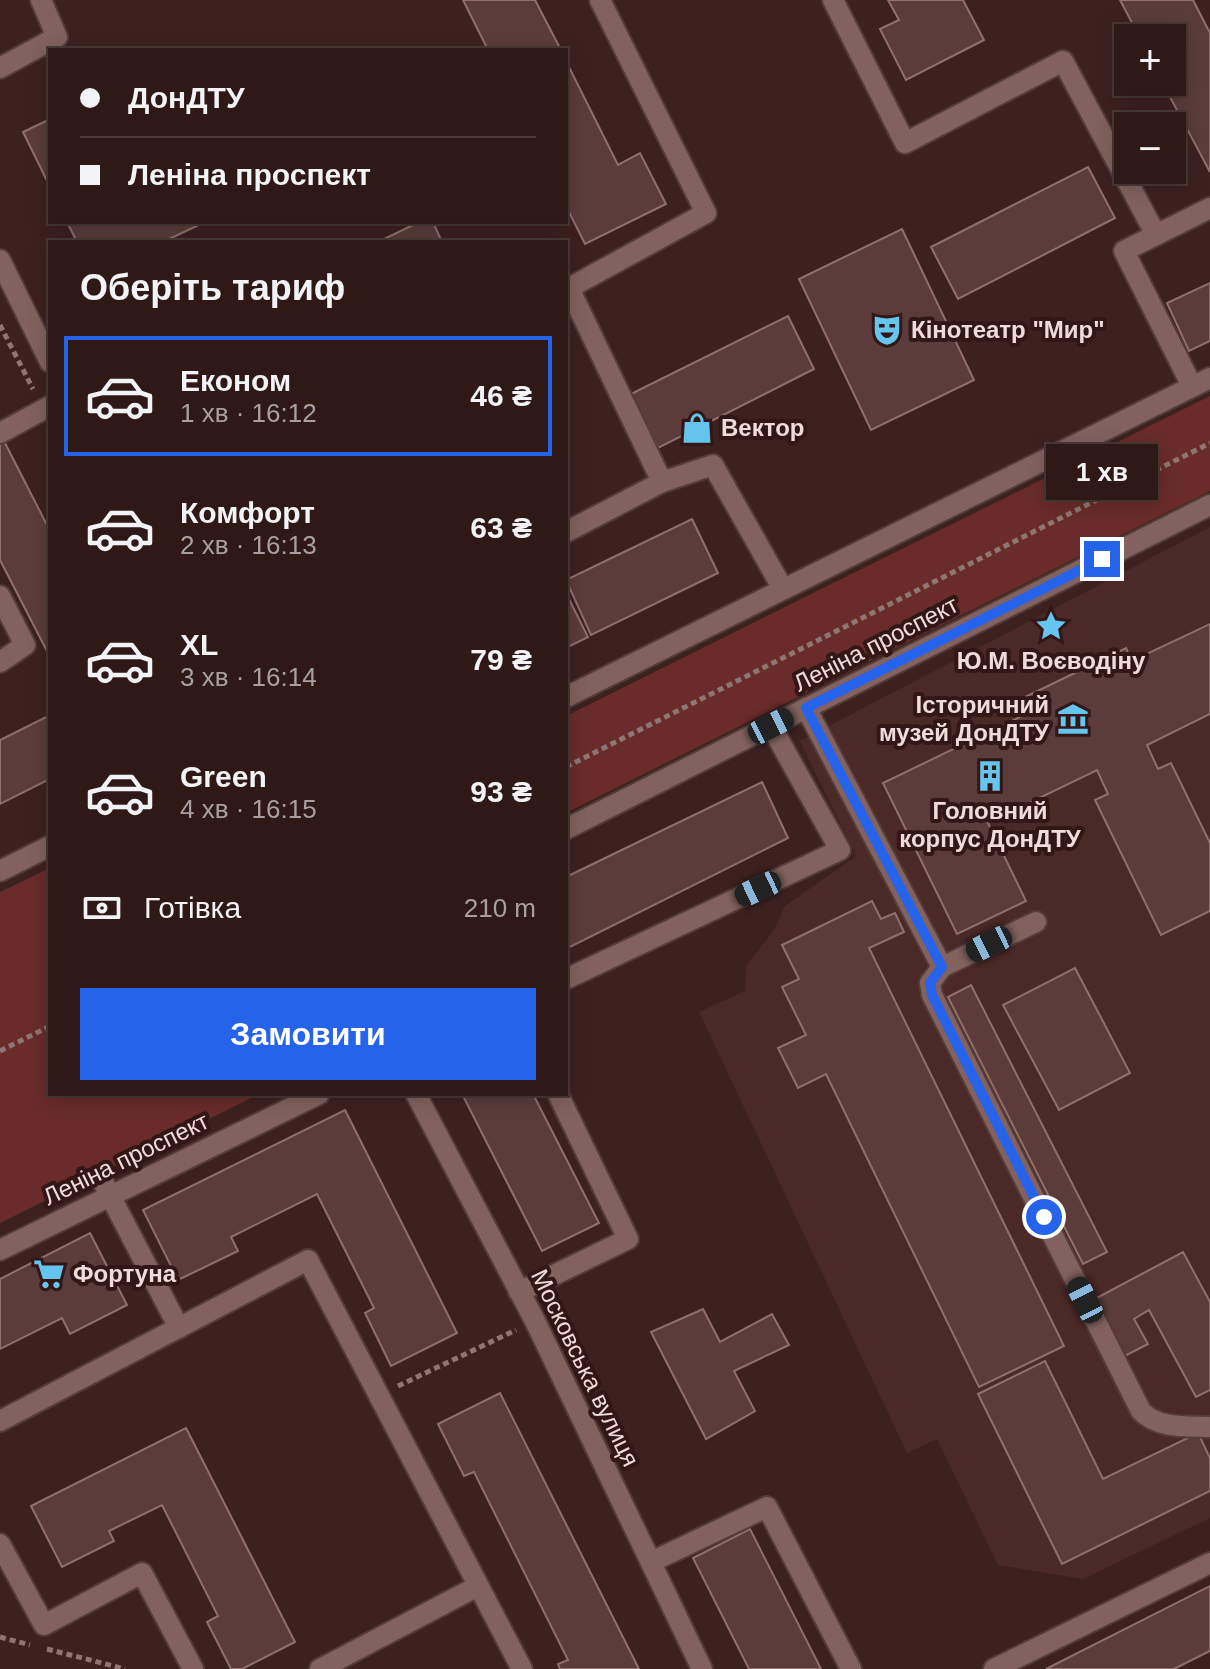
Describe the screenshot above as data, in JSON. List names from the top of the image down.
{
  "streets": {
    "street": ["Леніна проспект", "Московська вулиця"]
  },
  "places": {
    "theatre": ["Кінотеатр \"Мир\""],
    "shop": ["Вектор"],
    "place": ["Ю.М. Воєводіну"],
    "museum": ["Історичний музей ДонДТУ"],
    "building": ["Головний корпус ДонДТУ"],
    "supermarket": ["Фортуна"]
  },
  "page": {
    "map_buttons": ["+", "−"],
    "banner": ["ДонДТУ", "Леніна проспект"],
    "heading": "Оберіть тариф",
    "list": [
      {
        "name": "Економ",
        "note": "1 хв · 16:12",
        "value": "46 ₴"
      },
      {
        "name": "Комфорт",
        "note": "2 хв · 16:13",
        "value": "63 ₴"
      },
      {
        "name": "XL",
        "note": "3 хв · 16:14",
        "value": "79 ₴"
      },
      {
        "name": "Green",
        "note": "4 хв · 16:15",
        "value": "93 ₴"
      }
    ],
    "bubble": "1 хв",
    "pay": ["Готівка", "210 m"],
    "buttons": "Замовити"
  }
}
